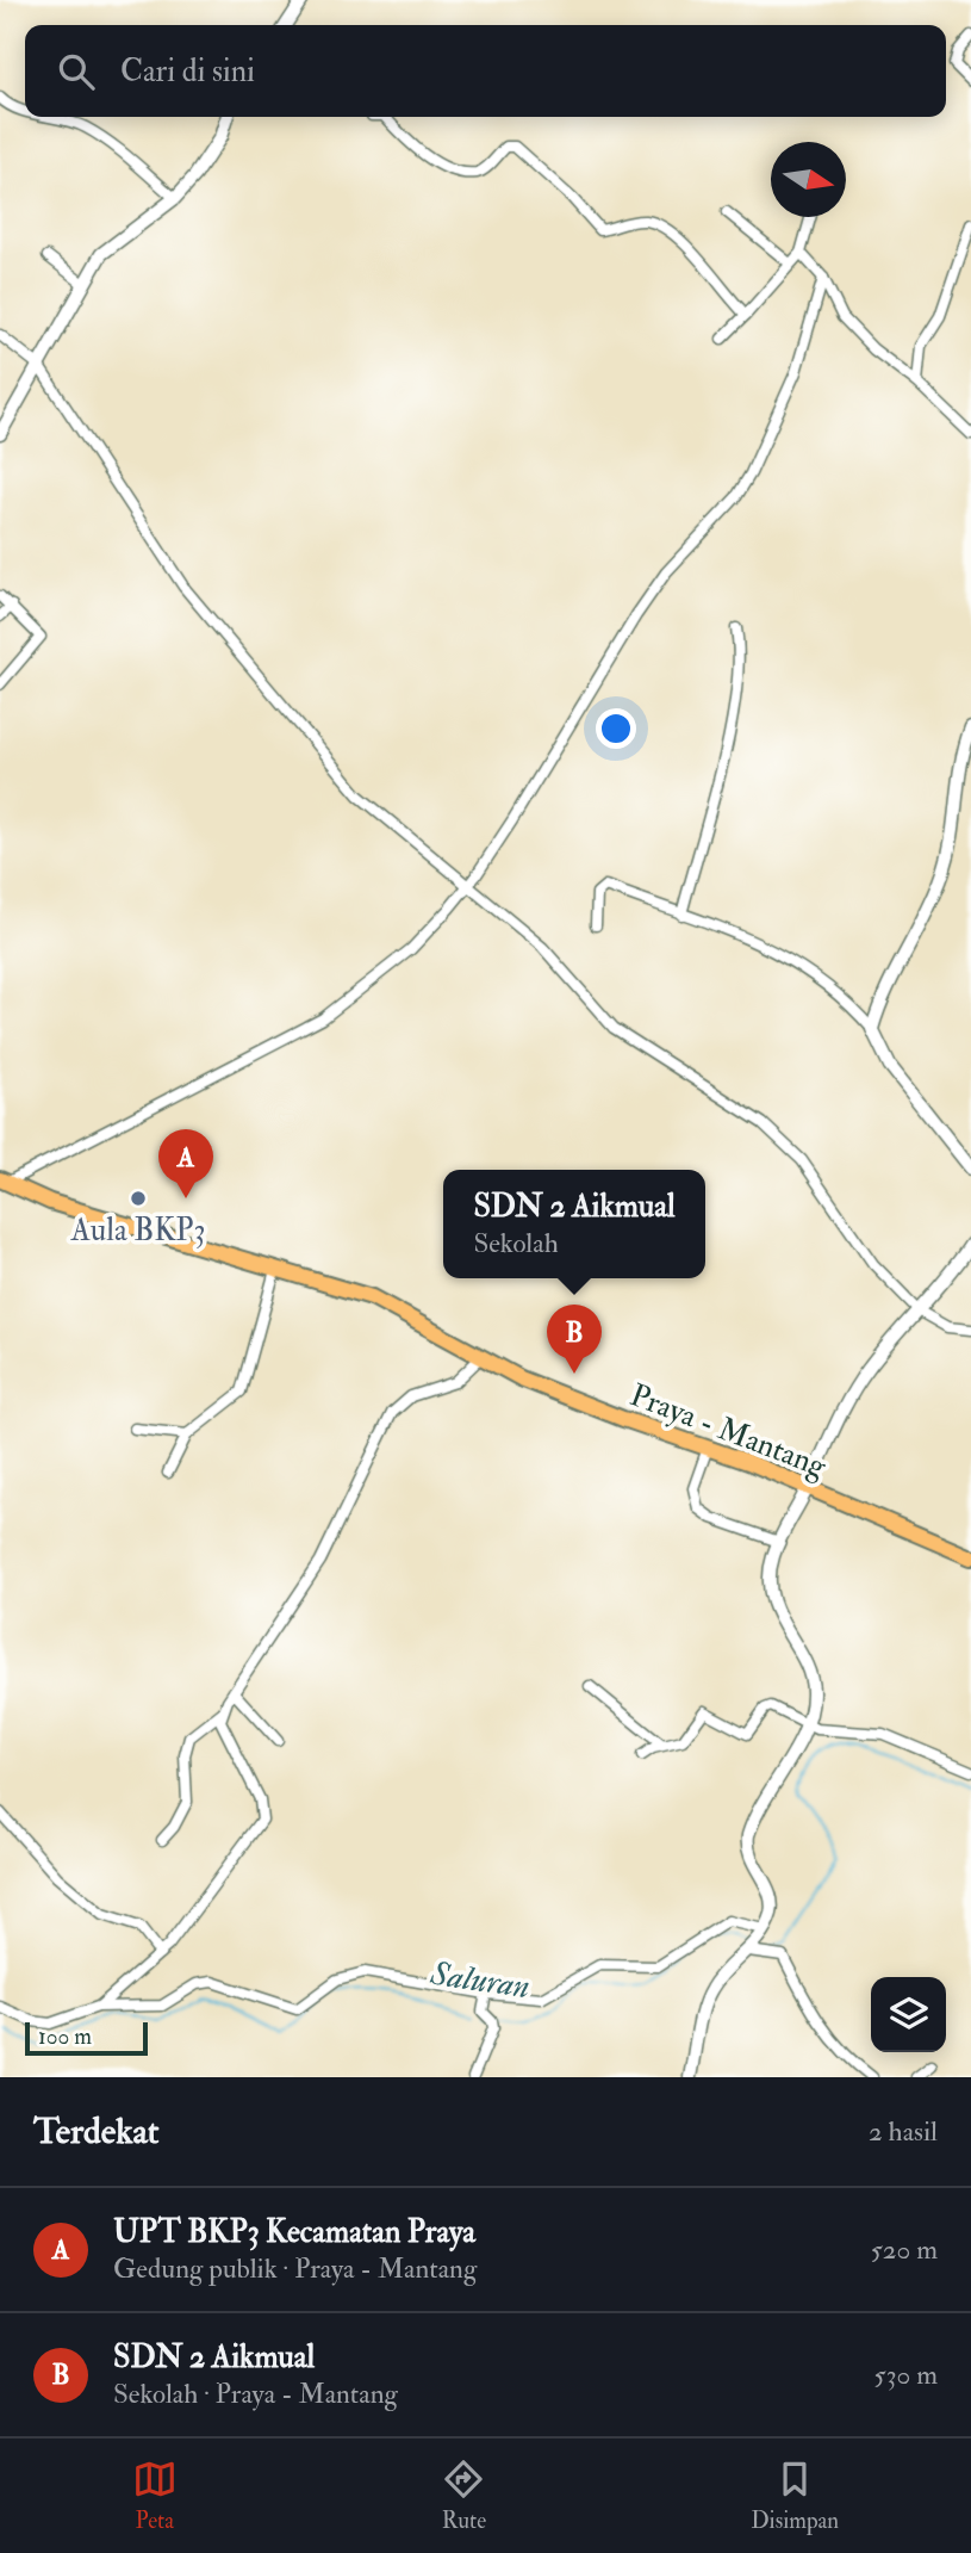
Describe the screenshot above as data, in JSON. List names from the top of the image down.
{
  "streets": {
    "main road": ["Praya - Mantang"]
  },
  "water": ["Saluran"],
  "places": ["Aula BKP3"],
  "scale_bar": "100 m",
  "north": "right",
  "page": {
    "search": "Cari di sini",
    "pins": ["A", "B"],
    "popup": ["SDN 2 Aikmual", "Sekolah"],
    "scale": "100 m",
    "heading": ["Terdekat", "2 hasil"],
    "list": [
      {
        "mark": "A",
        "name": "UPT BKP3 Kecamatan Praya",
        "note": "Gedung publik · Praya - Mantang",
        "value": "520 m"
      },
      {
        "mark": "B",
        "name": "SDN 2 Aikmual",
        "note": "Sekolah · Praya - Mantang",
        "value": "530 m"
      }
    ],
    "nav": ["Peta", "Rute", "Disimpan"]
  }
}
